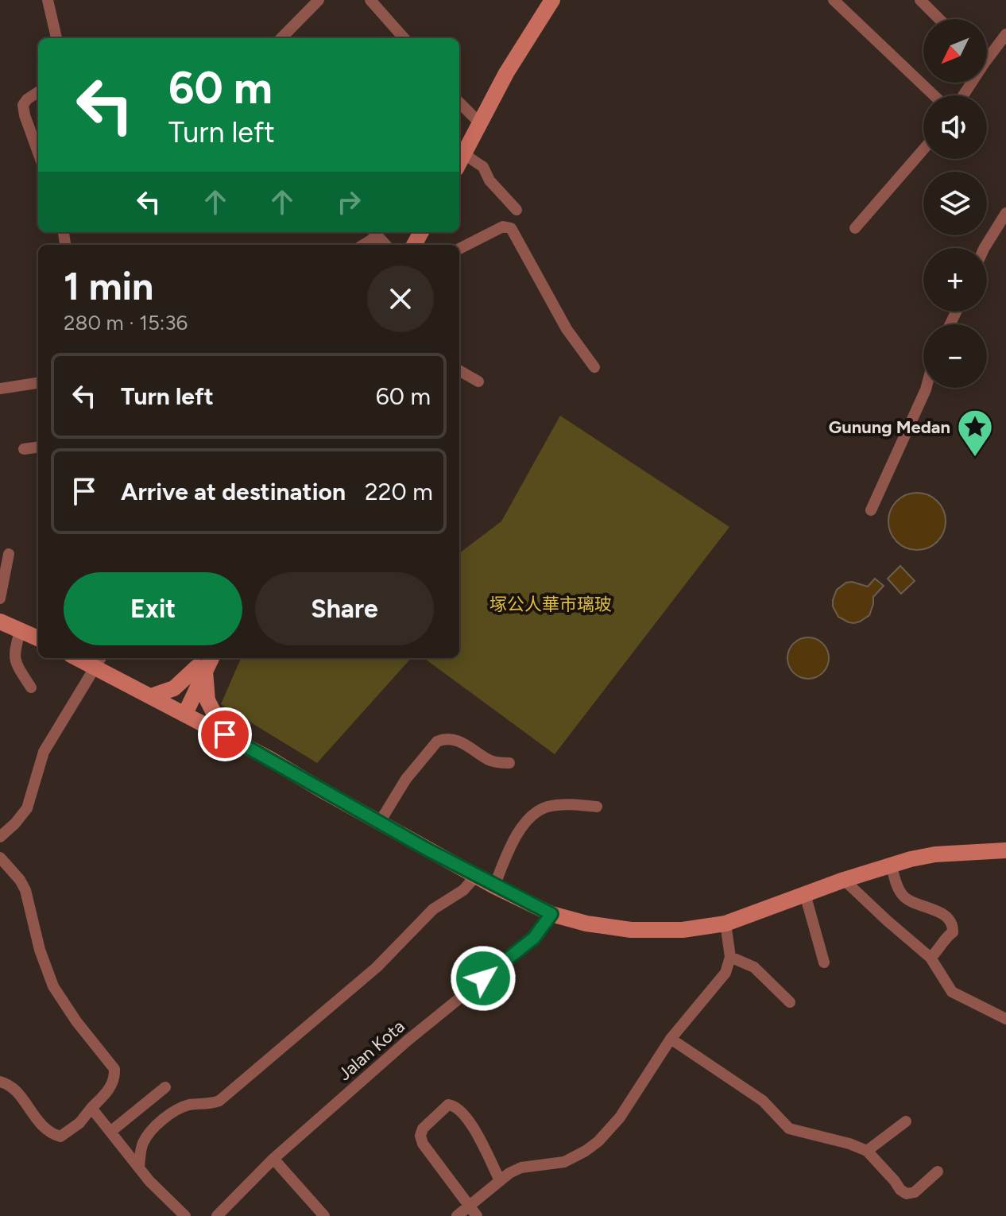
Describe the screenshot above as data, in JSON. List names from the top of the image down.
{
  "streets": {
    "street": ["Jalan Kota"]
  },
  "parks": ["塚公人華市璃玻"],
  "places": {
    "place": ["Gunung Medan"]
  },
  "north": "bottom left",
  "page": {
    "map_buttons": ["+", "−"],
    "turn": ["60 m", "Turn left"],
    "heading": ["1 min", "280 m · 15:36"],
    "list": [
      {
        "name": "Turn left",
        "value": "60 m"
      },
      {
        "name": "Arrive at destination",
        "value": "220 m"
      }
    ],
    "buttons": ["Exit", "Share"]
  }
}
